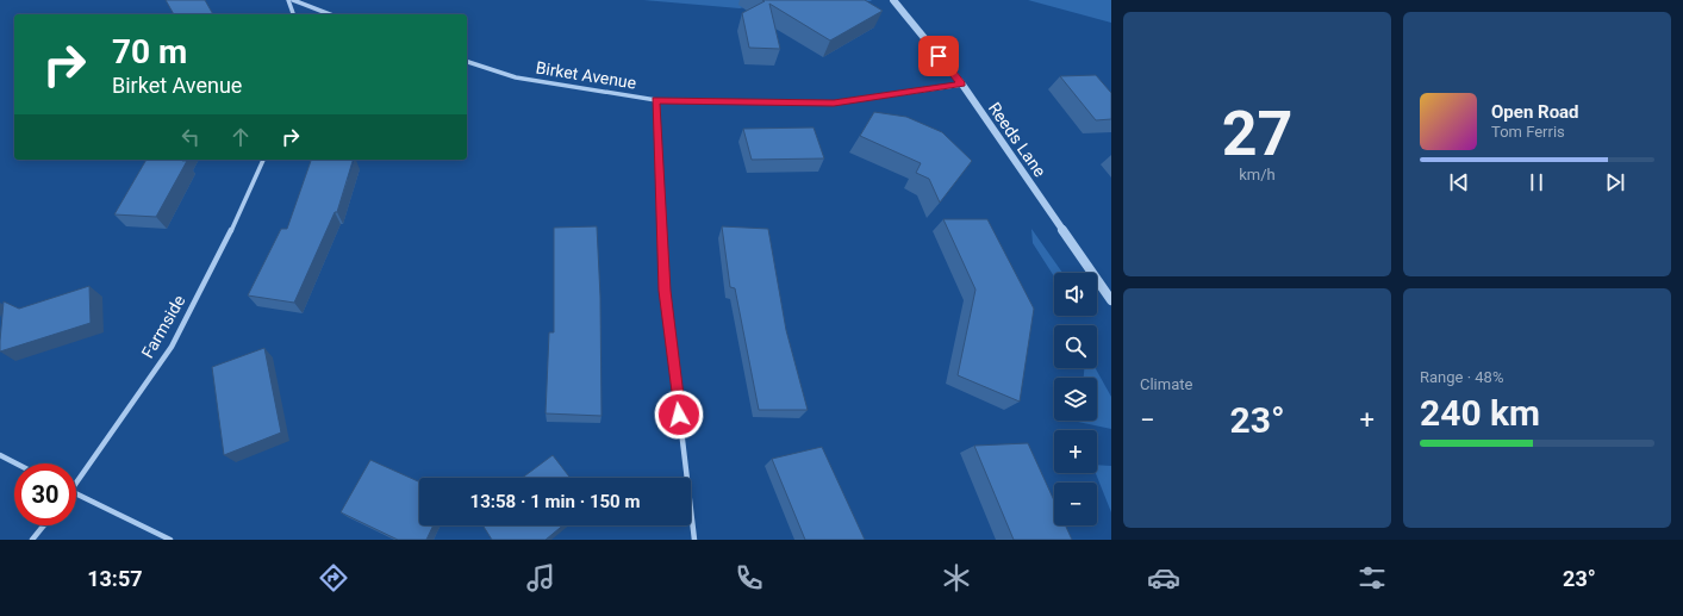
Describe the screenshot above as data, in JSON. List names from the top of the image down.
{
  "streets": {
    "street": ["Birket Avenue", "Reeds Lane", "Farmside"]
  },
  "crossings": [
    ["Birket Avenue", "Reeds Lane"]
  ],
  "page": {
    "tile": [
      ["27", "km/h"],
      "Climate",
      ["Range · 48%", "240 km"]
    ],
    "turn": ["70 m", "Birket Avenue"],
    "song": ["Open Road", "Tom Ferris"],
    "map_buttons": ["+", "−"],
    "heat": ["−", "23°", "+"],
    "limit": "30",
    "trip": "13:58 · 1 min · 150 m",
    "tabs": ["13:57", "23°"]
  }
}
